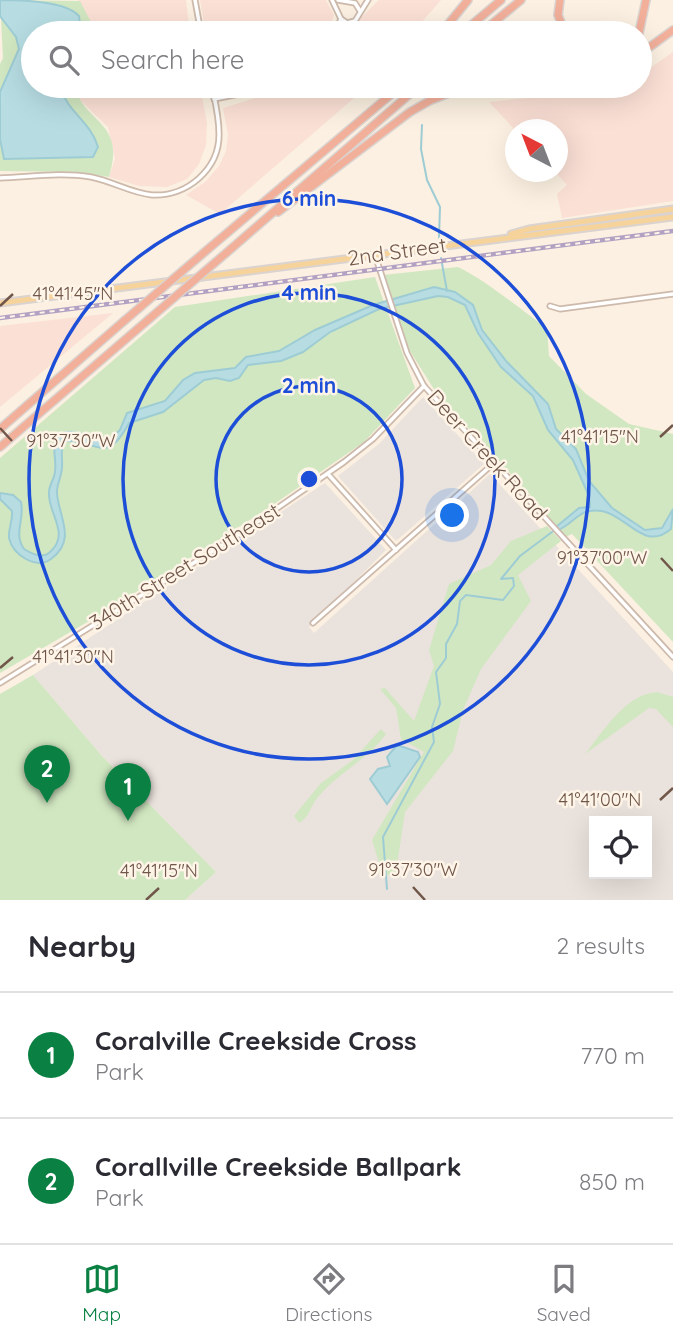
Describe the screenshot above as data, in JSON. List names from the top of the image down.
{
  "streets": {
    "main road": ["2nd Street"],
    "street": ["Deer Creek Road", "340th Street Southeast"]
  },
  "crossings": [
    ["2nd Street", "Deer Creek Road"],
    ["Deer Creek Road", "340th Street Southeast"]
  ],
  "north": "top left",
  "page": {
    "search": "Search here",
    "pins": ["2", "1"],
    "heading": ["Nearby", "2 results"],
    "list": [
      {
        "mark": "1",
        "name": "Coralville Creekside Cross",
        "note": "Park",
        "value": "770 m"
      },
      {
        "mark": "2",
        "name": "Corallville Creekside Ballpark",
        "note": "Park",
        "value": "850 m"
      }
    ],
    "nav": ["Map", "Directions", "Saved"]
  },
  "coordinates": [
    "41°41'45\"N",
    "41°41'15\"N",
    "91°37'30\"W",
    "91°37'00\"W",
    "41°41'30\"N",
    "41°41'00\"N"
  ],
  "rings": ["6 min", "4 min", "2 min"]
}
